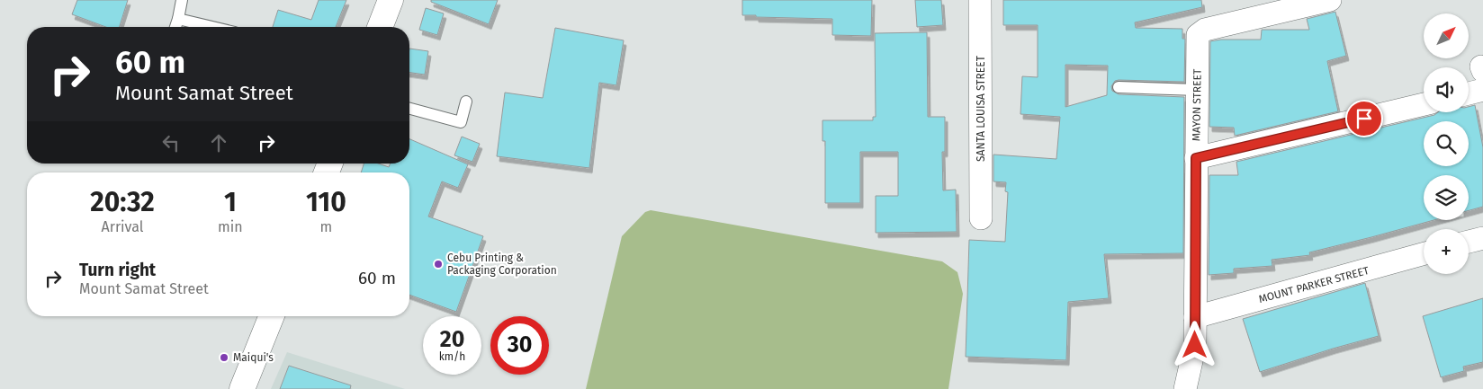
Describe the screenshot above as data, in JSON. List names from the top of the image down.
{
  "streets": {
    "street": ["MAYON STREET", "SANTA LOUISA STREET", "MOUNT PARKER STREET"]
  },
  "crossings": [
    ["MAYON STREET", "MOUNT PARKER STREET"]
  ],
  "places": ["Cebu Printing & Packaging Corporation", "Maiqui's"],
  "north": "top right",
  "page": {
    "map_buttons": "+",
    "turn": ["60 m", "Mount Samat Street"],
    "eta": [
      "20:32",
      "Arrival",
      "1",
      "min",
      "110",
      "m"
    ],
    "list": [
      {
        "name": "Turn right",
        "note": "Mount Samat Street",
        "value": "60 m"
      }
    ],
    "speed": "20 km/h",
    "limit": "30"
  }
}
